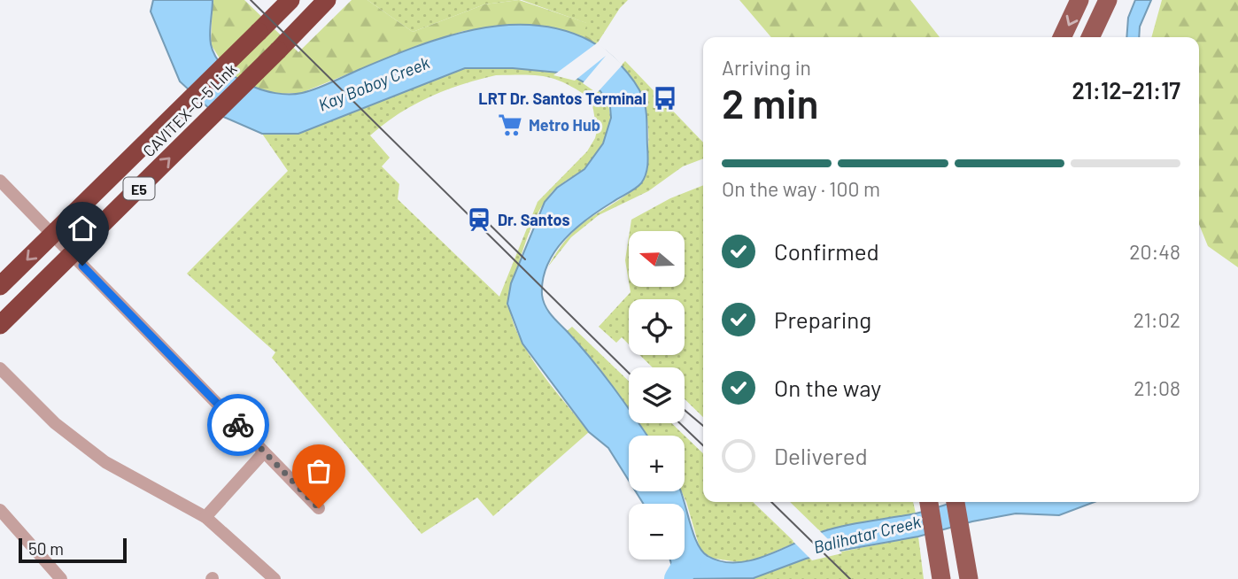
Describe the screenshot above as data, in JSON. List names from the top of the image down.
{
  "streets": {
    "highway": ["CAVITEX–C-5 Link", "E5"]
  },
  "water": ["Kay Boboy Creek", "Balihatar Creek"],
  "places": {
    "bus stop": ["LRT Dr. Santos Terminal"],
    "supermarket": ["Metro Hub"],
    "station": ["Dr. Santos"]
  },
  "scale_bar": "50 m",
  "north": "left",
  "page": {
    "heading": ["2 min", "Arriving in", "21:12–21:17"],
    "bar": "On the way · 100 m",
    "list": [
      ["Confirmed", "20:48"],
      ["Preparing", "21:02"],
      ["On the way", "21:08"],
      "Delivered"
    ],
    "map_buttons": ["+", "−"],
    "scale": "50 m"
  }
}
